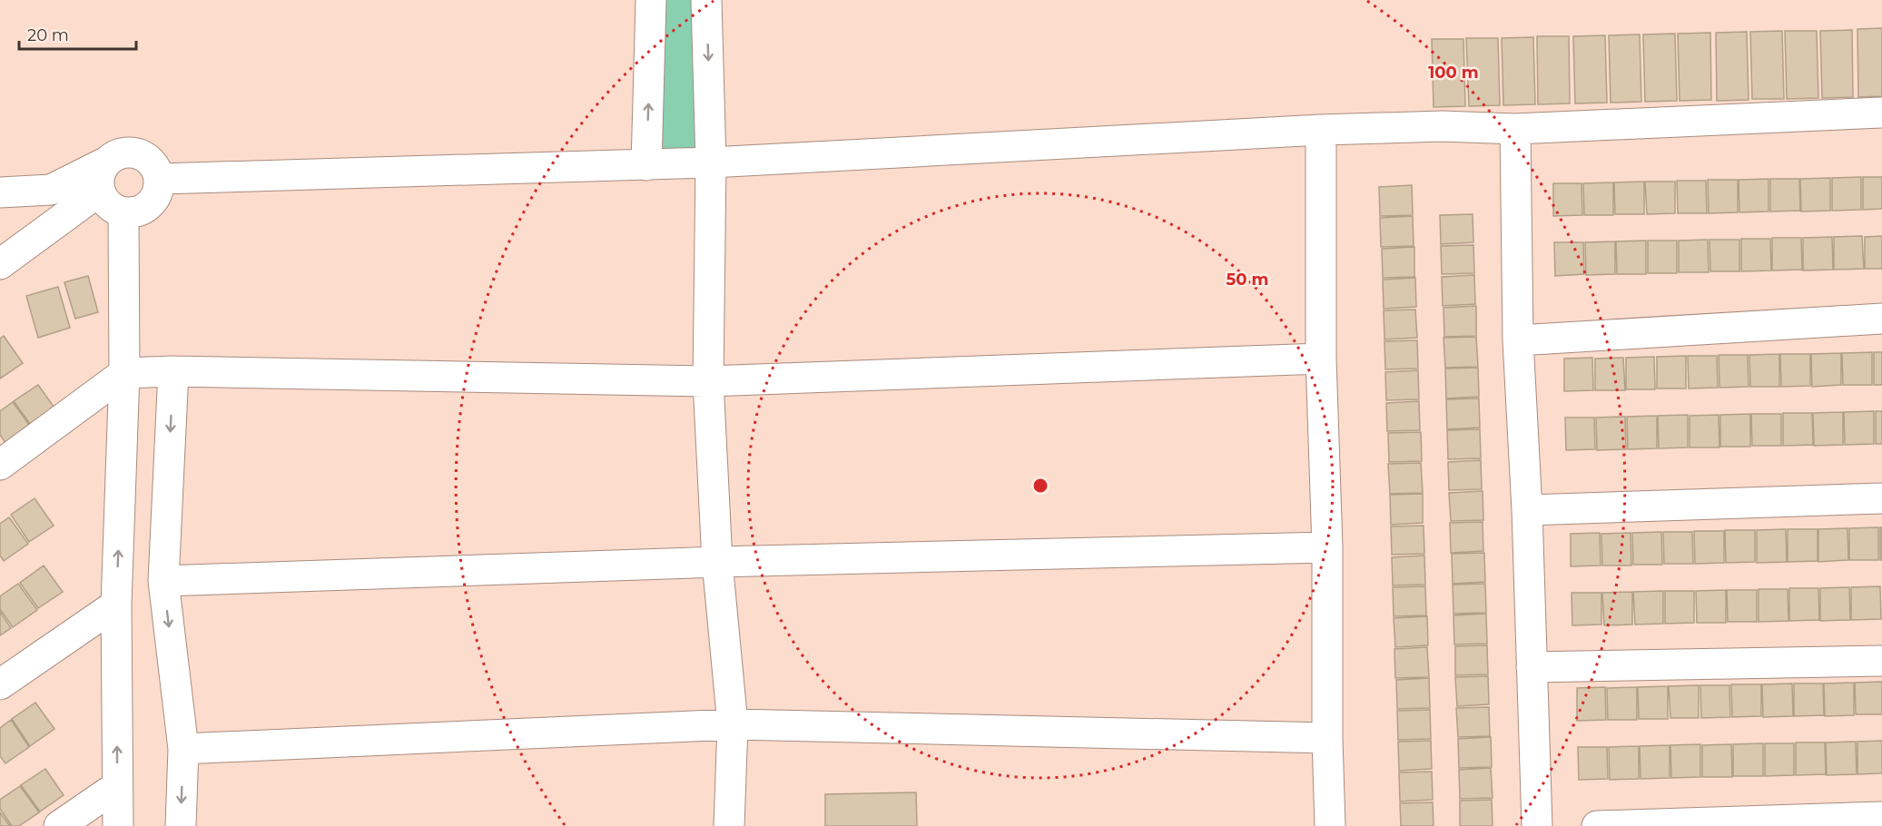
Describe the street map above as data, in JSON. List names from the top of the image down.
{
  "scale_bar": "20 m",
  "rings": ["100 m", "50 m"]
}
